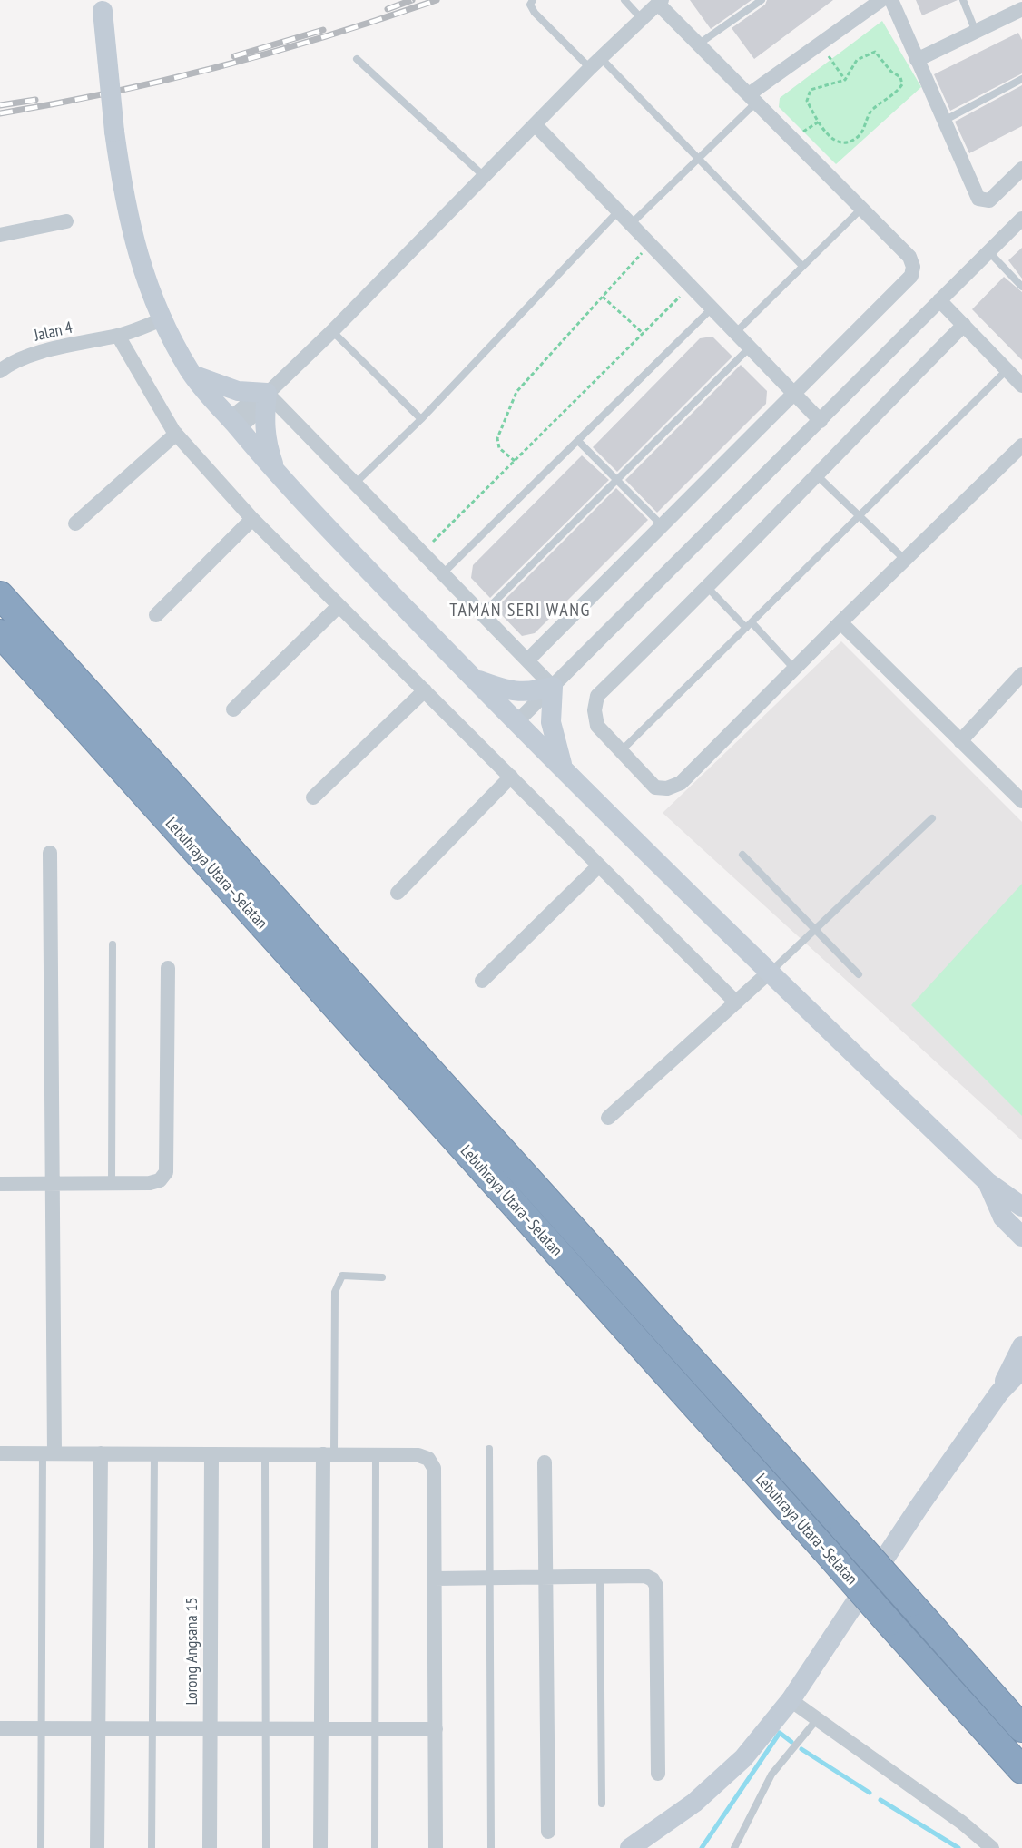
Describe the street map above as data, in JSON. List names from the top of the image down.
{
  "streets": {
    "highway": ["Lebuhraya Utara–Selatan"],
    "street": ["Jalan 4", "Lorong Angsana 15"]
  },
  "districts": ["TAMAN SERI WANG"]
}
